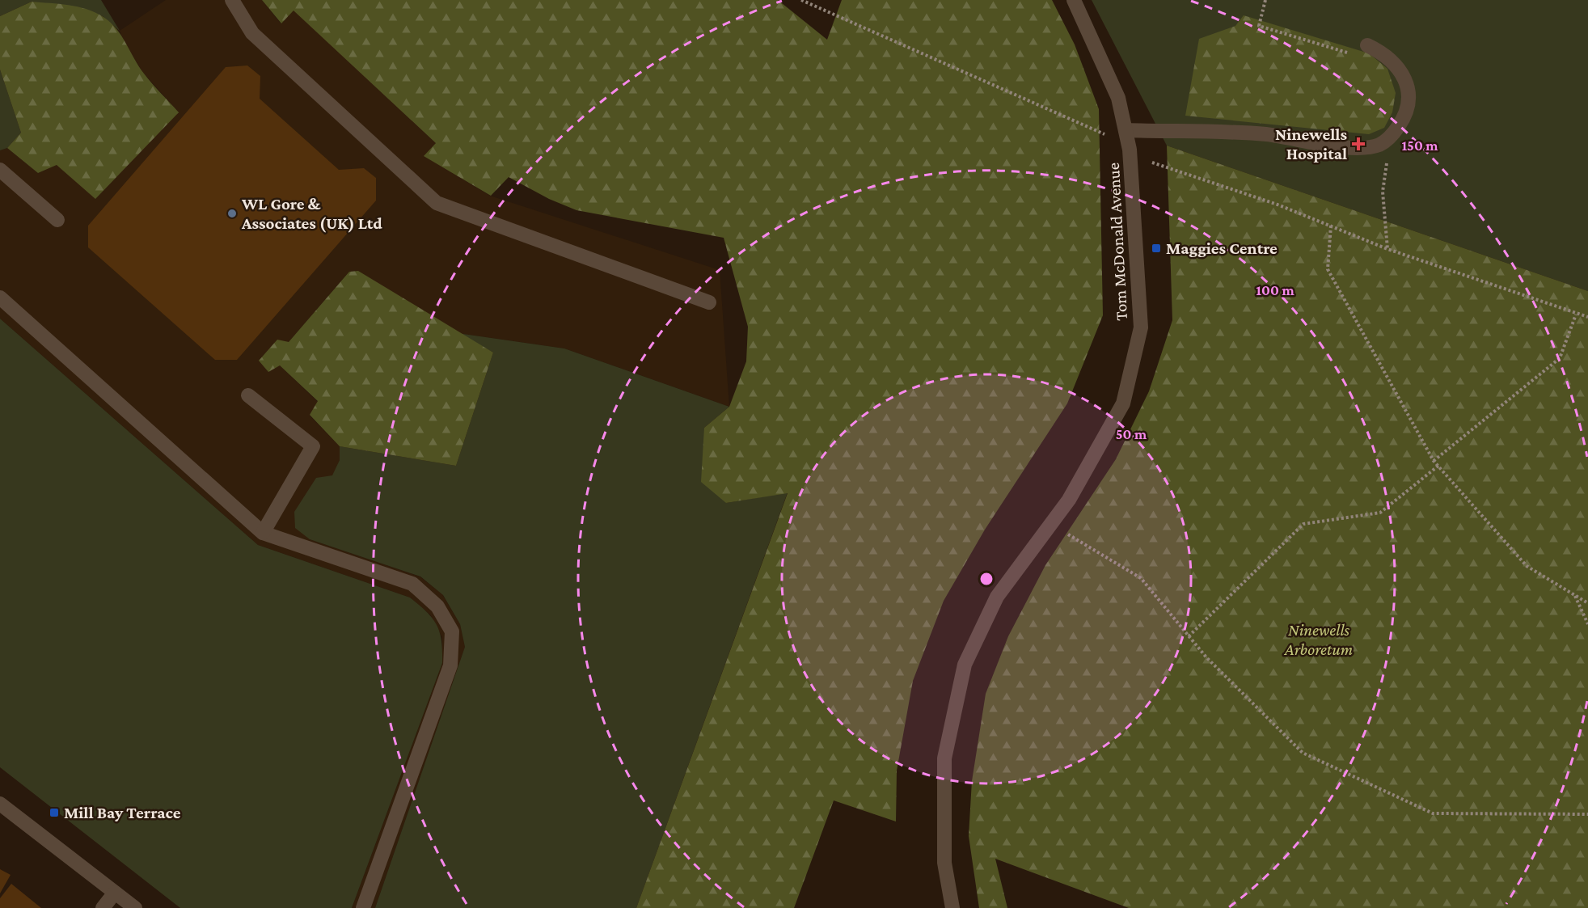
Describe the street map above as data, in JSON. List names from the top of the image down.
{
  "streets": {
    "street": ["Tom McDonald Avenue"]
  },
  "parks": ["Ninewells Arboretum"],
  "places": {
    "health": ["Ninewells Hospital"],
    "other": ["WL Gore & Associates (UK) Ltd"],
    "transit": ["Maggies Centre", "Mill Bay Terrace"]
  },
  "rings": ["150 m", "100 m", "50 m"]
}
